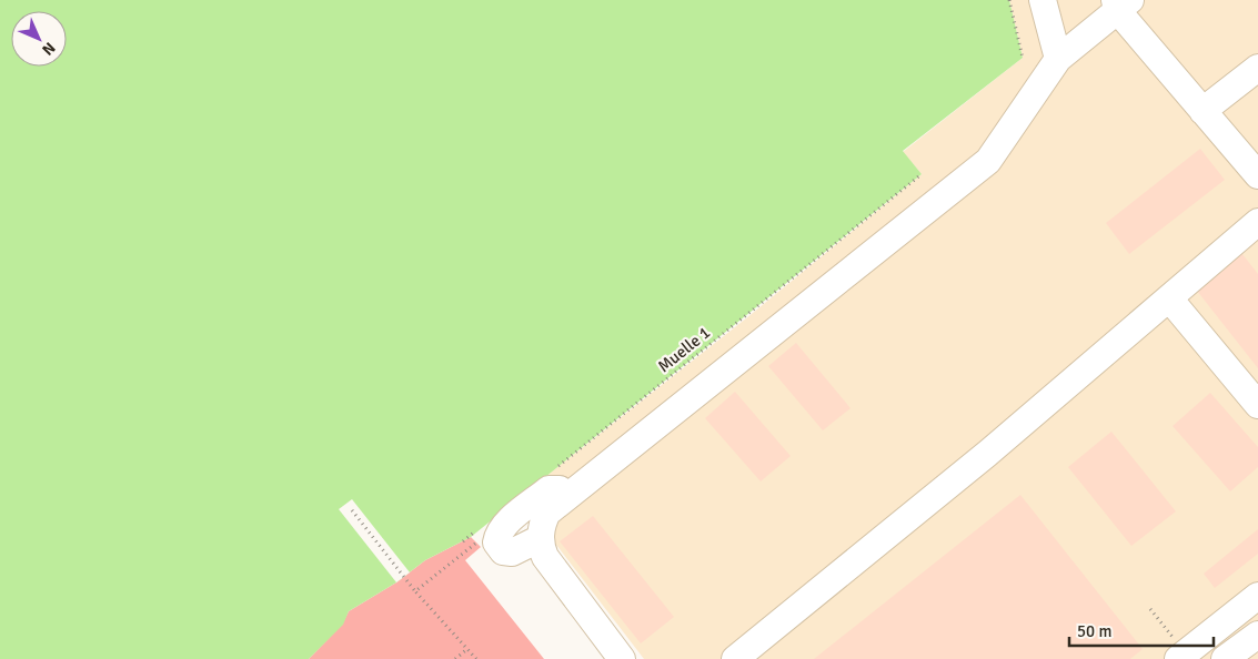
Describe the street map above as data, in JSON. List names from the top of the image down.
{
  "streets": {
    "path": ["Muelle 1"]
  },
  "scale_bar": "50 m",
  "north": "bottom right"
}
